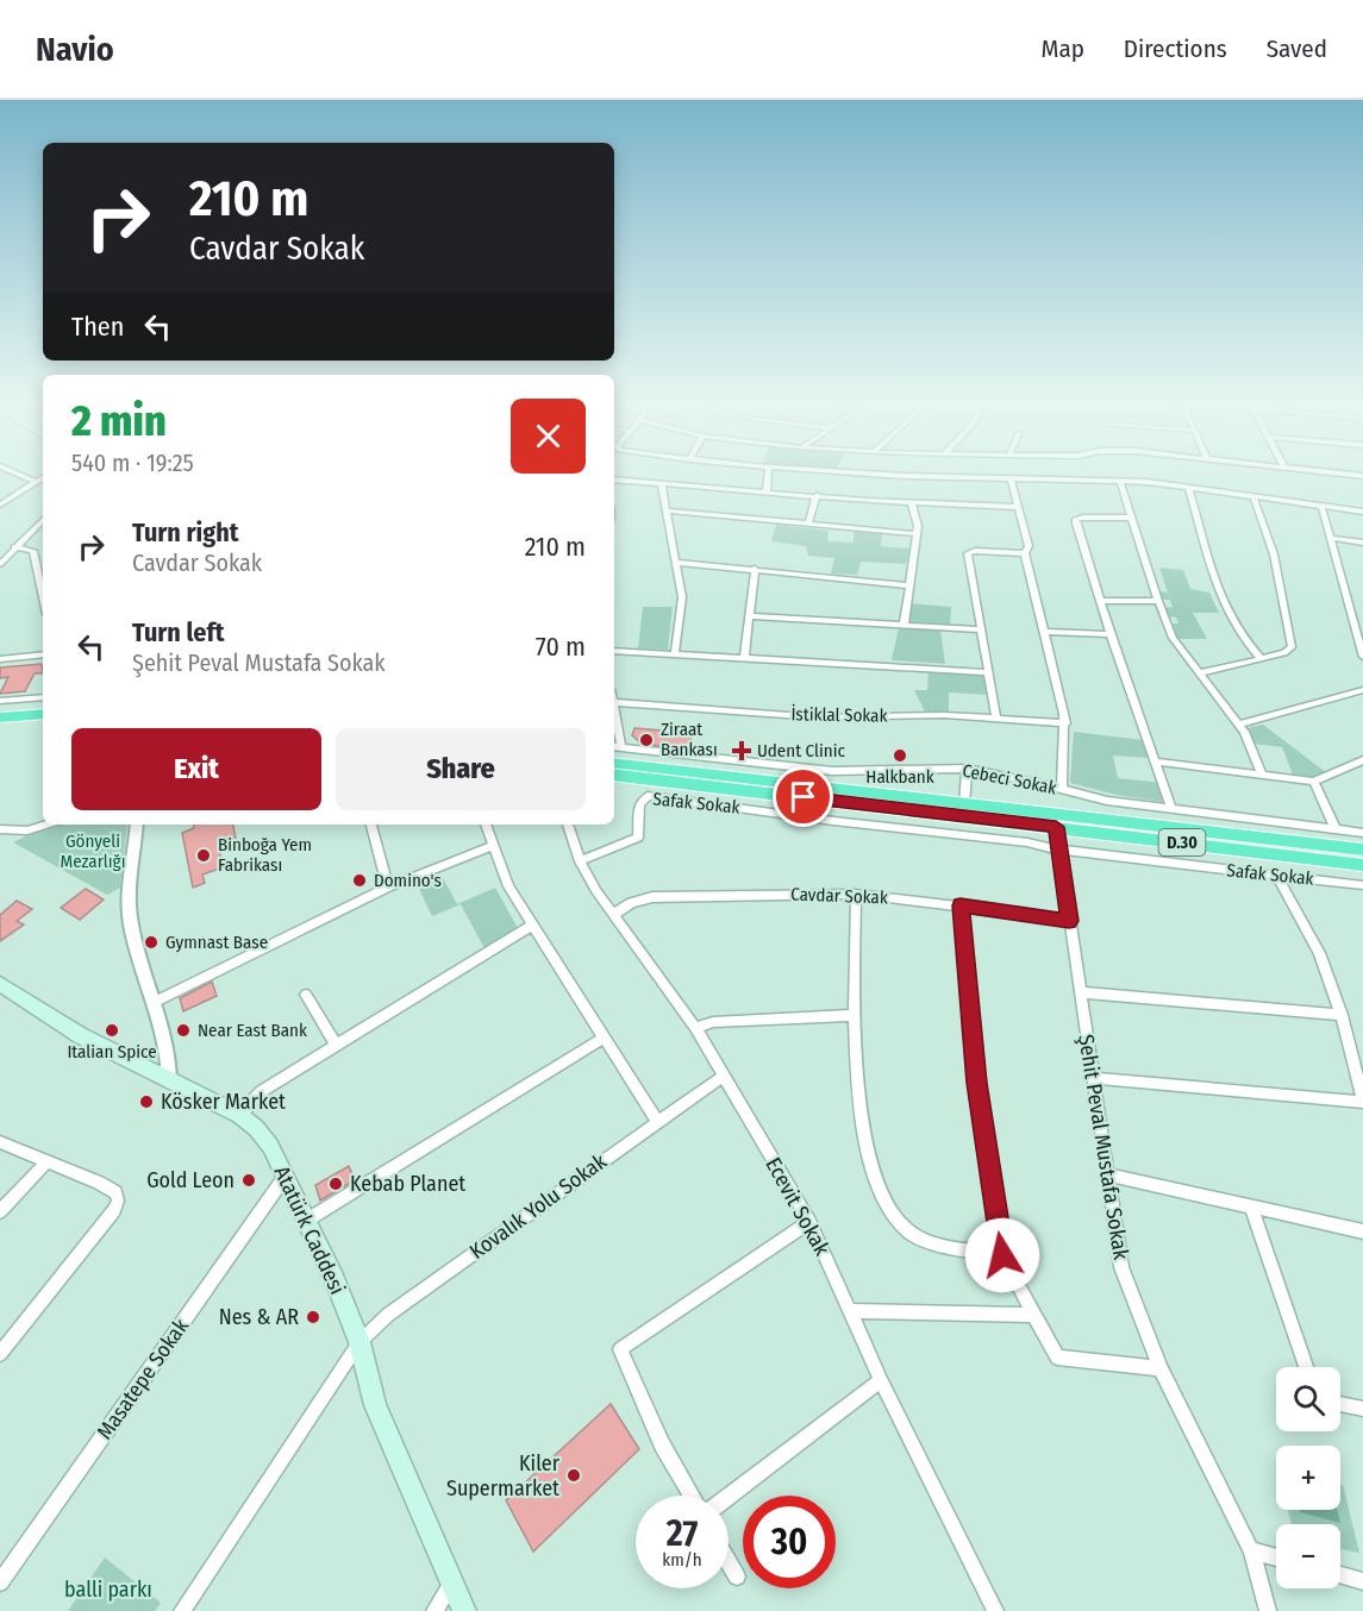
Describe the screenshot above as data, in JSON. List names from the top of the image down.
{
  "streets": {
    "highway": ["D.30"],
    "main road": ["Atatürk Caddesi"],
    "street": [
      "İstiklal Sokak",
      "Cebeci Sokak",
      "Safak Sokak",
      "Cavdar Sokak",
      "Şehit Peval Mustafa Sokak",
      "Kovalık Yolu Sokak",
      "Ecevit Sokak",
      "Masatepe Sokak"
    ]
  },
  "crossings": [
    ["Safak Sokak", "Şehit Peval Mustafa Sokak"],
    ["Safak Sokak", "Ecevit Sokak"],
    ["D.30", "Şehit Peval Mustafa Sokak"],
    ["Cavdar Sokak", "Şehit Peval Mustafa Sokak"],
    ["Cavdar Sokak", "Ecevit Sokak"],
    ["Kovalık Yolu Sokak", "Ecevit Sokak"],
    ["Kovalık Yolu Sokak", "Atatürk Caddesi"],
    ["Atatürk Caddesi", "Masatepe Sokak"]
  ],
  "parks": ["Gönyeli Mezarlığı", "balli parkı"],
  "places": {
    "other": [
      "Ziraat Bankası",
      "Halkbank",
      "Binboğa Yem Fabrikası",
      "Domino's",
      "Gymnast Base",
      "Italian Spice",
      "Near East Bank",
      "Kösker Market",
      "Gold Leon",
      "Kebab Planet",
      "Nes & AR",
      "Kiler Supermarket"
    ],
    "health": ["Udent Clinic"]
  },
  "page": {
    "header": "Navio",
    "nav": ["Map", "Directions", "Saved"],
    "turn": ["210 m", "Cavdar Sokak"],
    "then": "Then",
    "heading": ["2 min", "540 m · 19:25"],
    "list": [
      {
        "name": "Turn right",
        "note": "Cavdar Sokak",
        "value": "210 m"
      },
      {
        "name": "Turn left",
        "note": "Şehit Peval Mustafa Sokak",
        "value": "70 m"
      }
    ],
    "buttons": ["Exit", "Share"],
    "map_buttons": ["+", "−"],
    "speed": "27 km/h",
    "limit": "30"
  }
}
